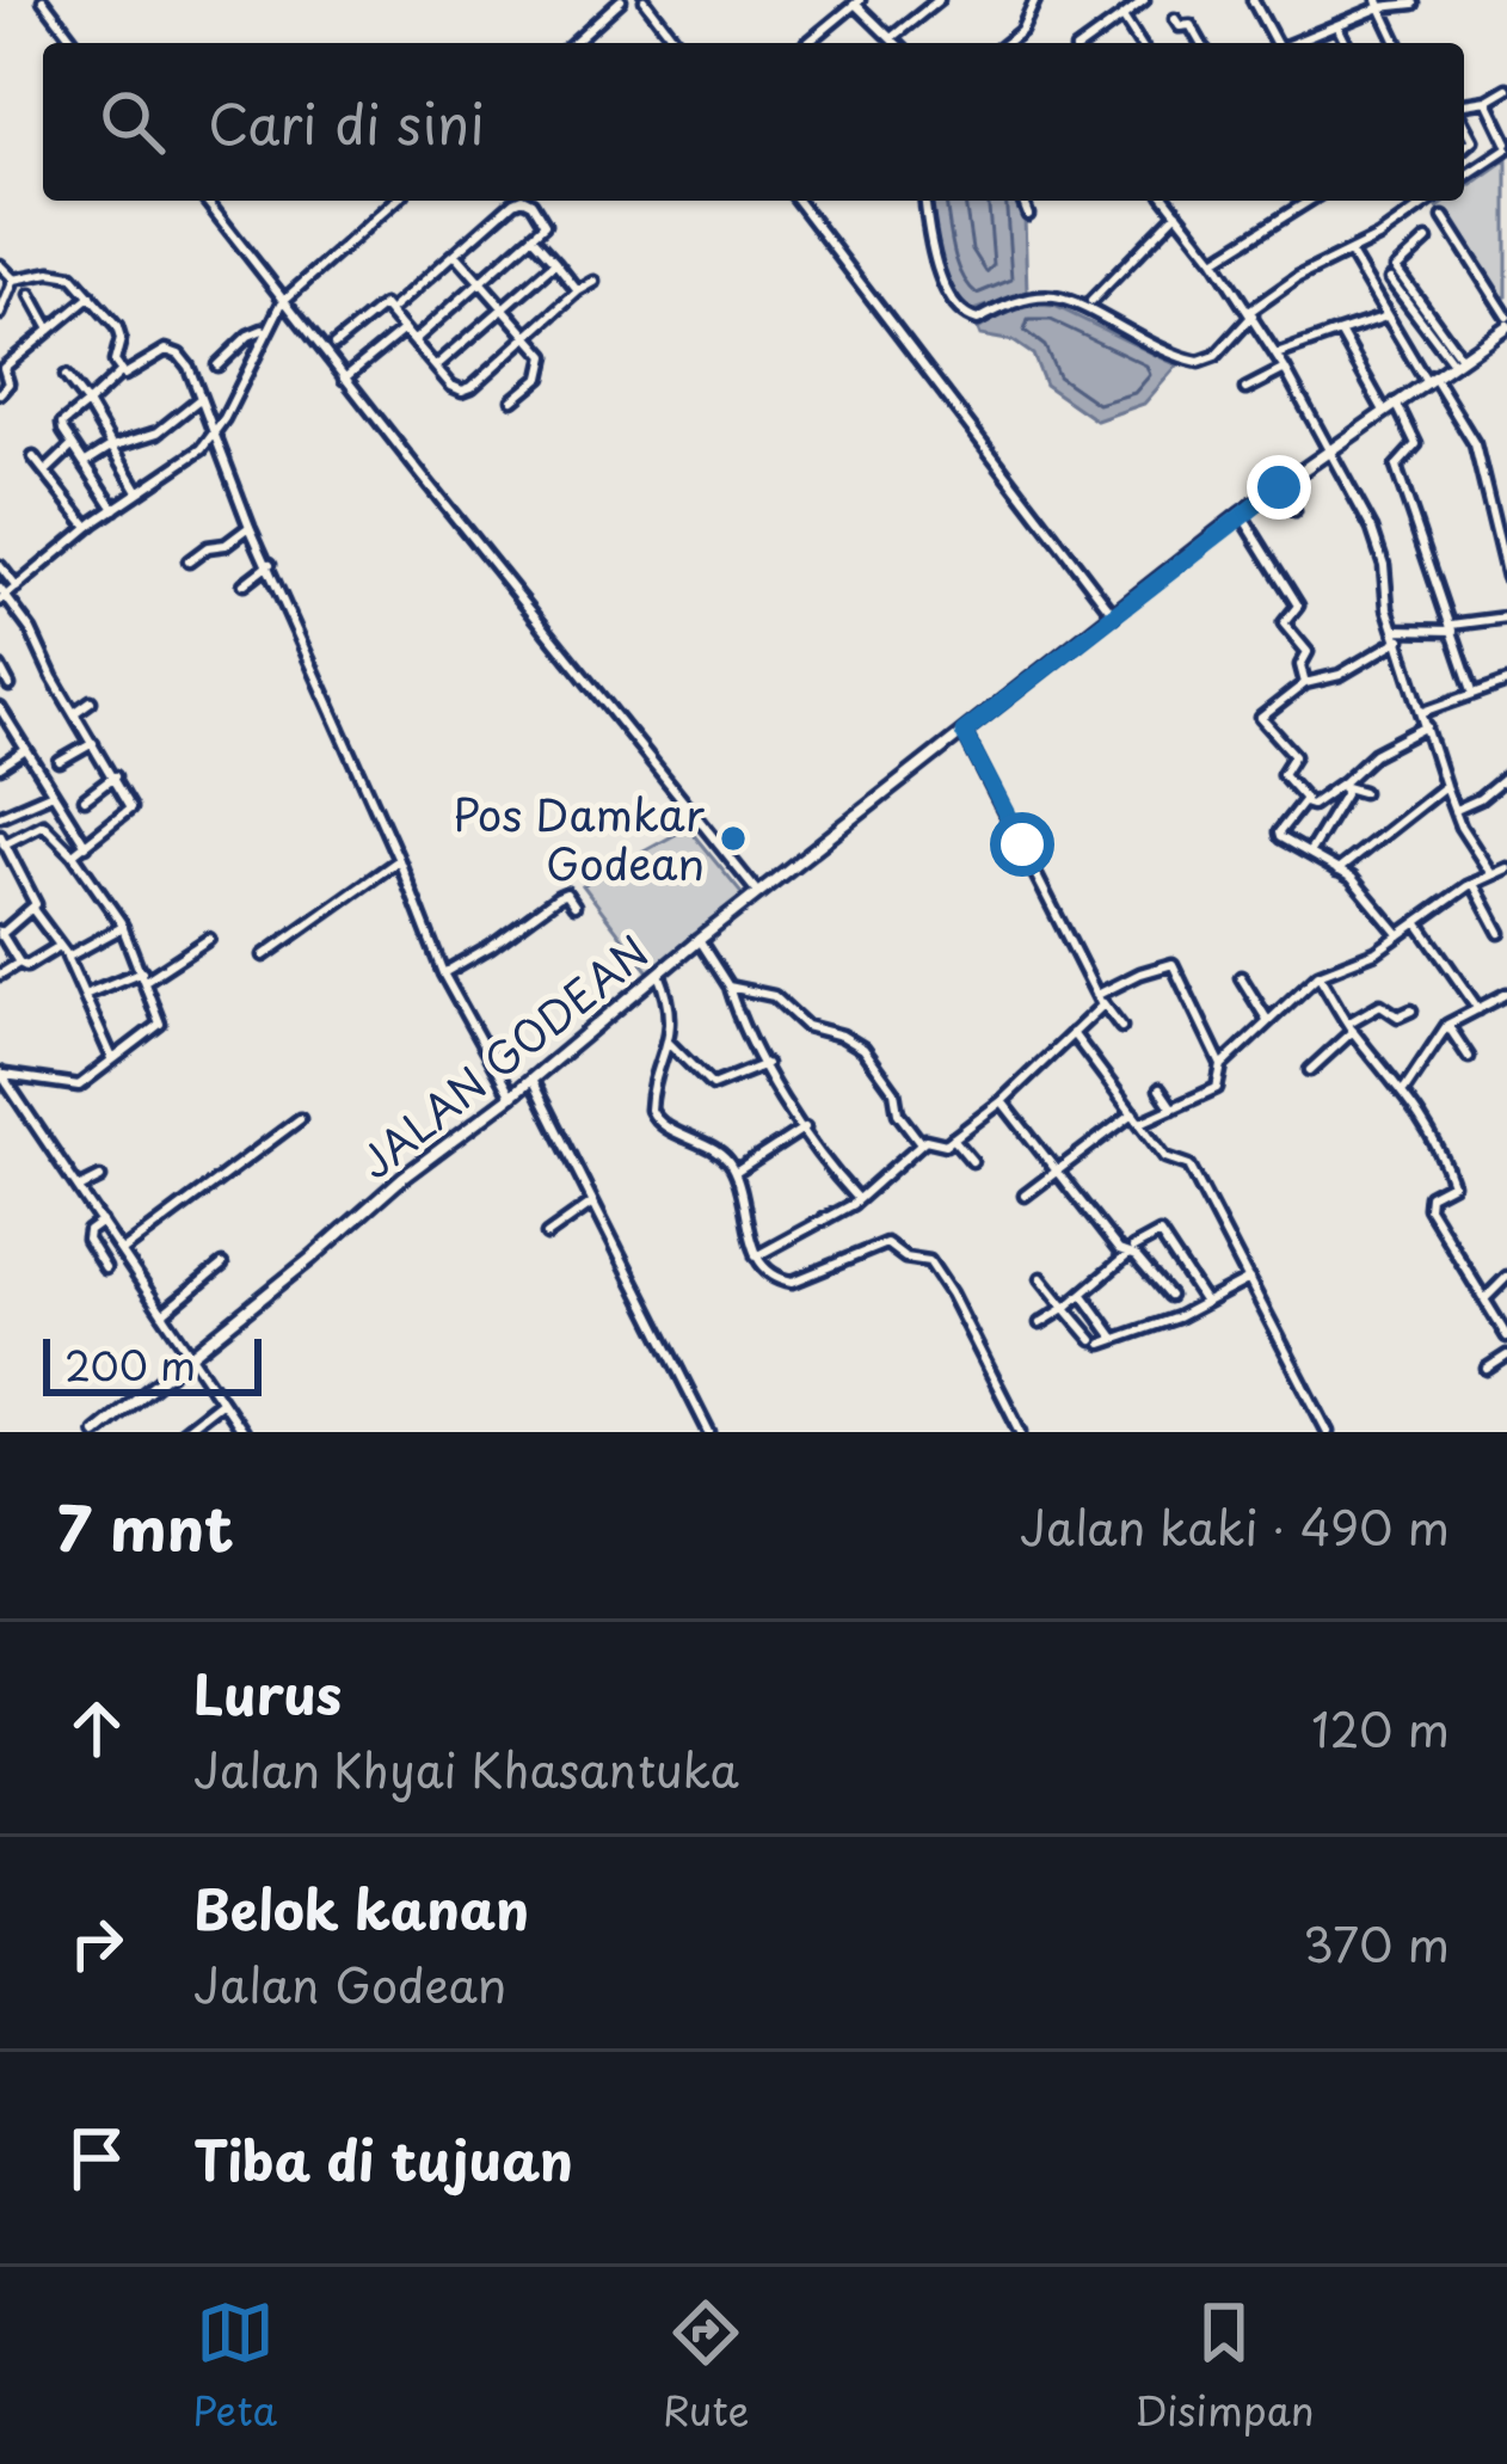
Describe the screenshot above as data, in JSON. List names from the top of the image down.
{
  "streets": {
    "main road": ["JALAN GODEAN"]
  },
  "places": ["Pos Damkar Godean"],
  "scale_bar": "200 m",
  "page": {
    "search": "Cari di sini",
    "scale": "200 m",
    "heading": ["7 mnt", "Jalan kaki · 490 m"],
    "list": [
      ["Lurus", "Jalan Khyai Khasantuka", "120 m"],
      ["Belok kanan", "Jalan Godean", "370 m"],
      "Tiba di tujuan"
    ],
    "nav": ["Peta", "Rute", "Disimpan"]
  }
}
